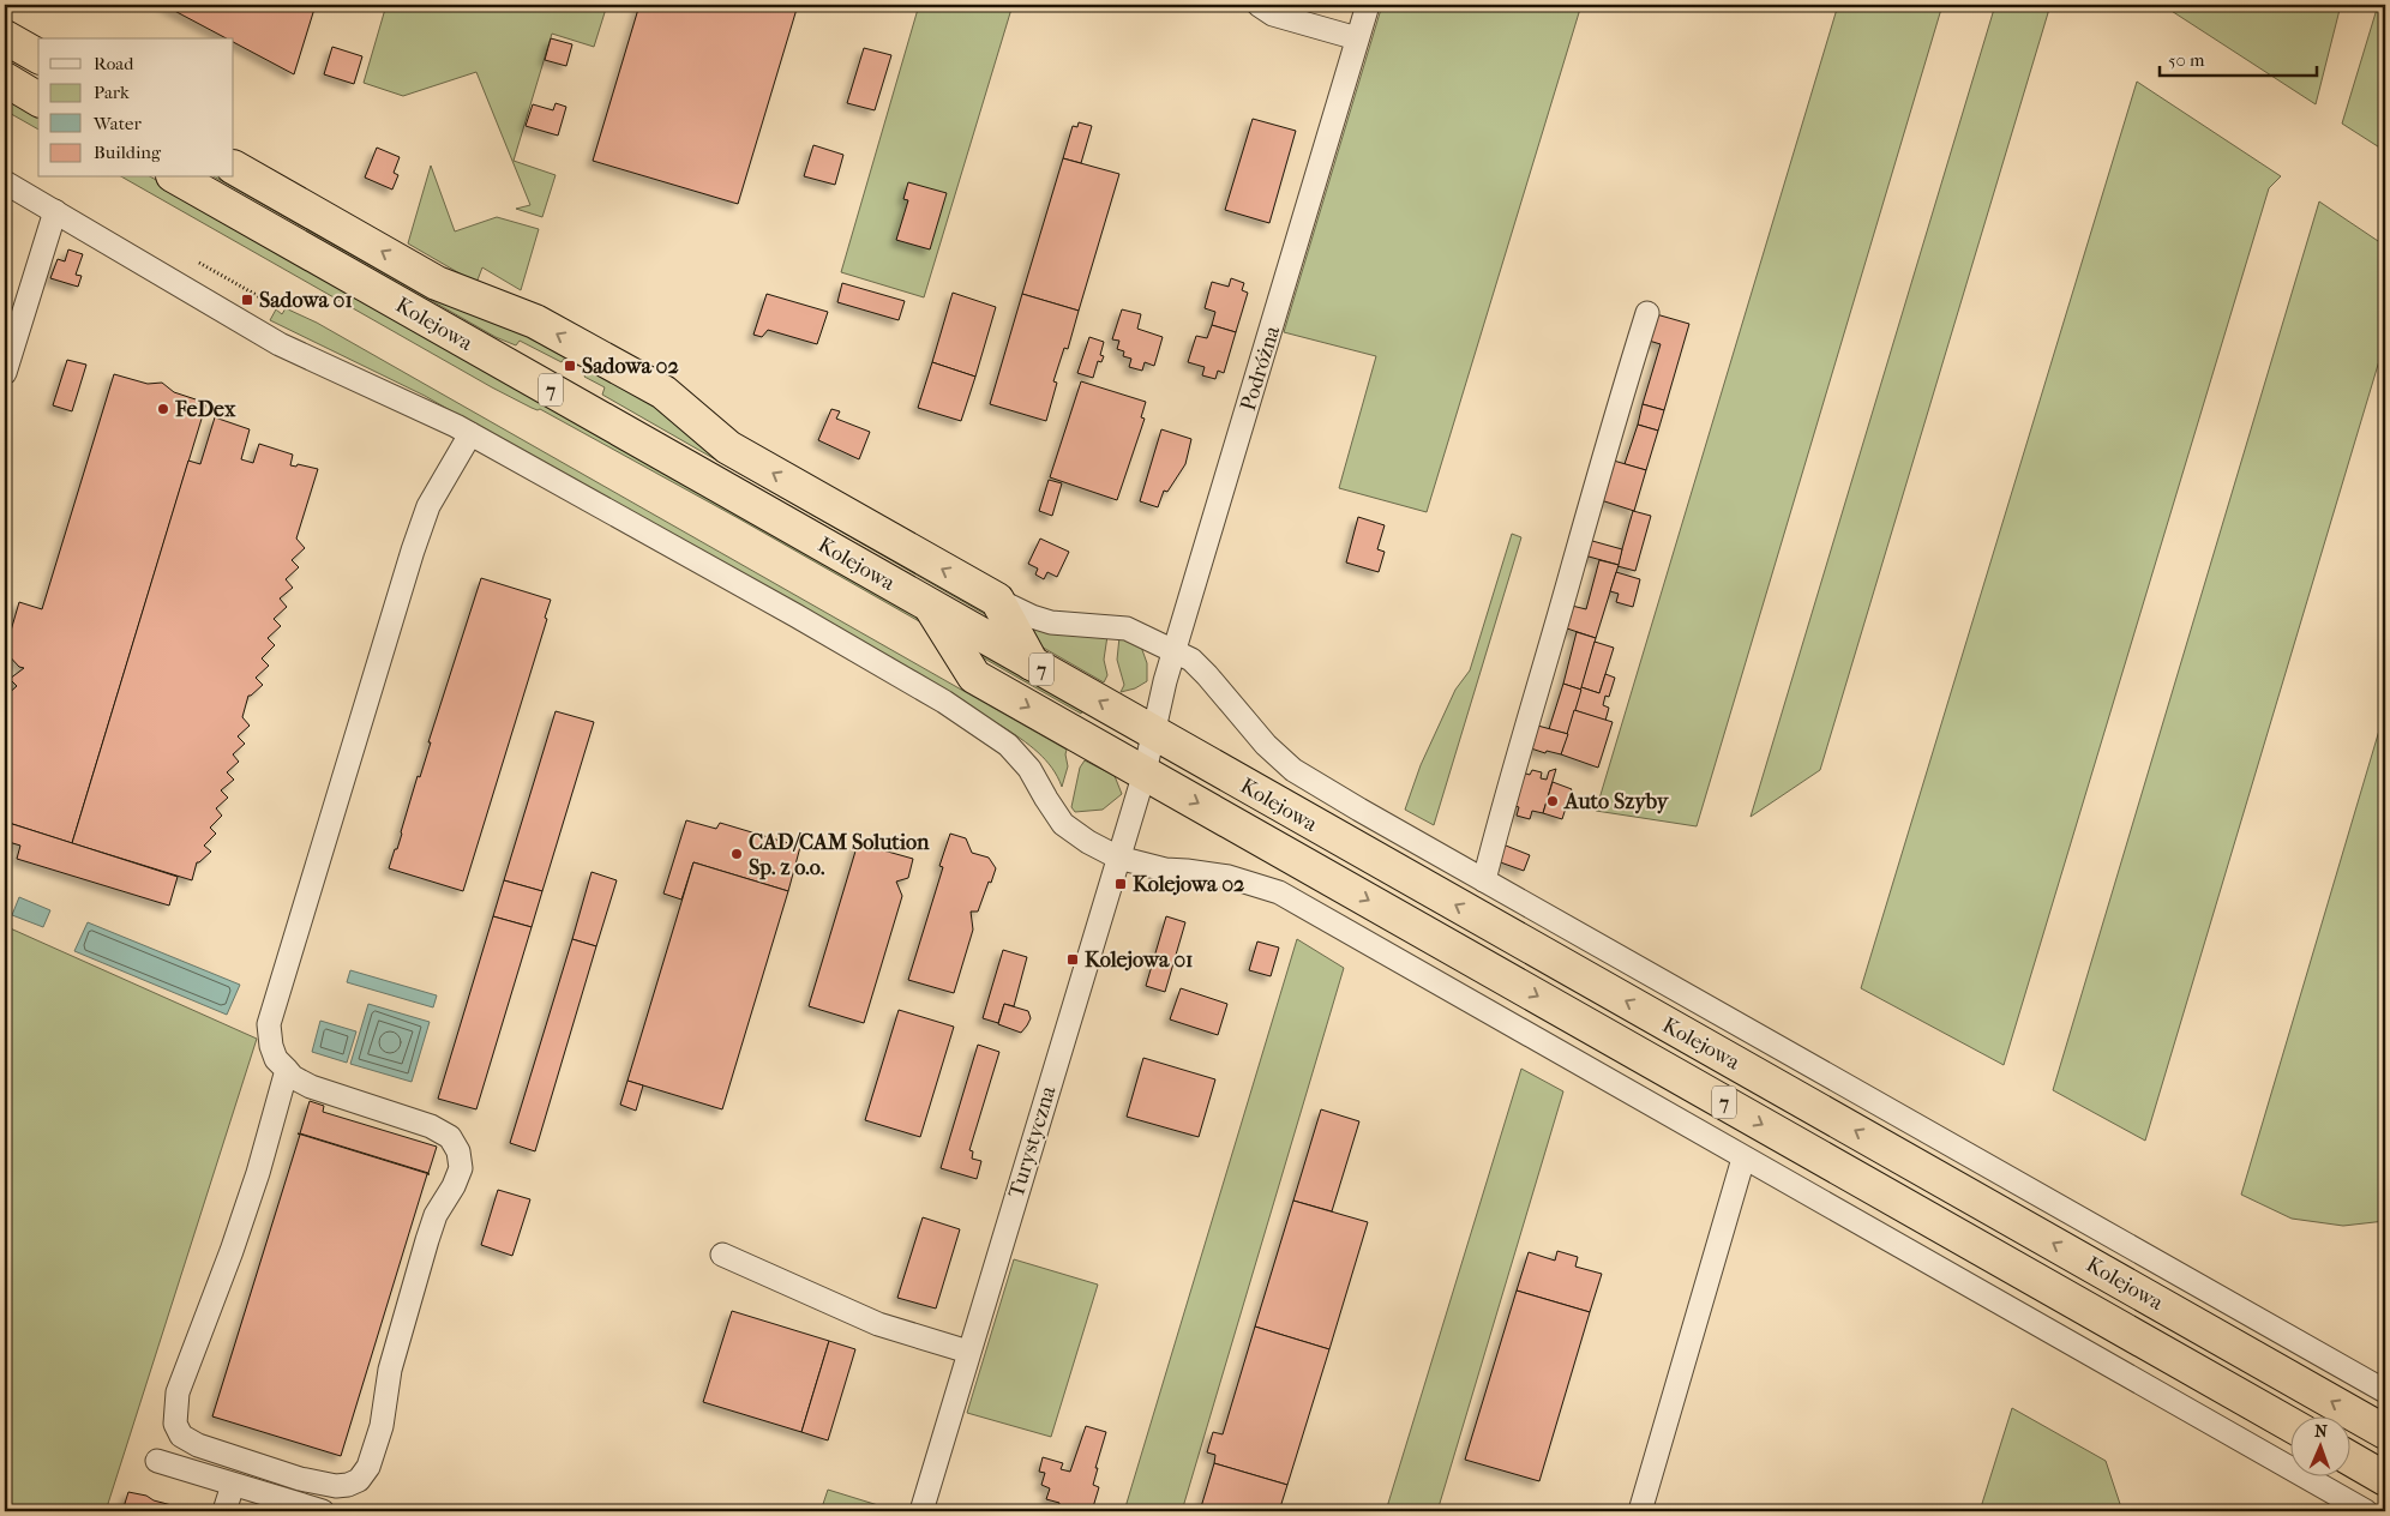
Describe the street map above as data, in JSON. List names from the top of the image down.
{
  "streets": {
    "highway": ["Kolejowa", "7"],
    "street": ["Podróżna", "Turystyczna"]
  },
  "crossings": [
    ["Kolejowa", "Podróżna"],
    ["Kolejowa", "Turystyczna"],
    ["Podróżna", "Turystyczna"]
  ],
  "places": {
    "transit": [
      "Sadowa 01",
      "Sadowa 02",
      "Kolejowa 02",
      "Kolejowa 01"
    ],
    "other": ["FeDex", "Auto Szyby", "CAD/CAM Solution Sp. z o.o."]
  },
  "legend": [
    "Road",
    "Park",
    "Water",
    "Building"
  ],
  "scale_bar": "50 m",
  "north": "top"
}
